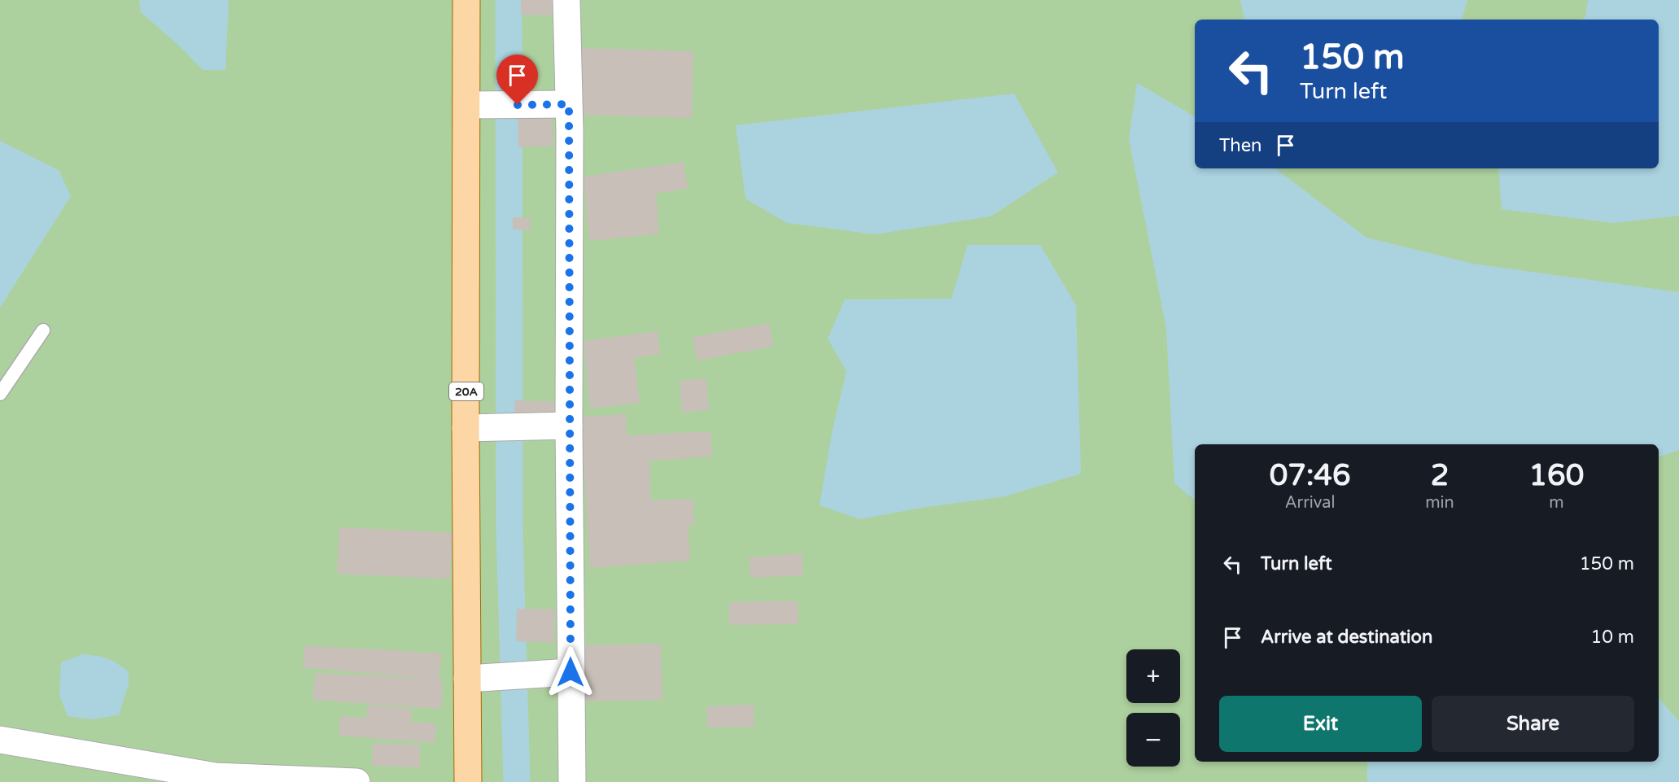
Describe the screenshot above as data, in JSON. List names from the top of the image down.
{
  "streets": {
    "main road": ["20A"]
  },
  "page": {
    "turn": ["150 m", "Turn left"],
    "then": "Then",
    "eta": [
      "07:46",
      "Arrival",
      "2",
      "min",
      "160",
      "m"
    ],
    "list": [
      {
        "name": "Turn left",
        "value": "150 m"
      },
      {
        "name": "Arrive at destination",
        "value": "10 m"
      }
    ],
    "map_buttons": ["+", "−"],
    "buttons": ["Exit", "Share"]
  }
}
